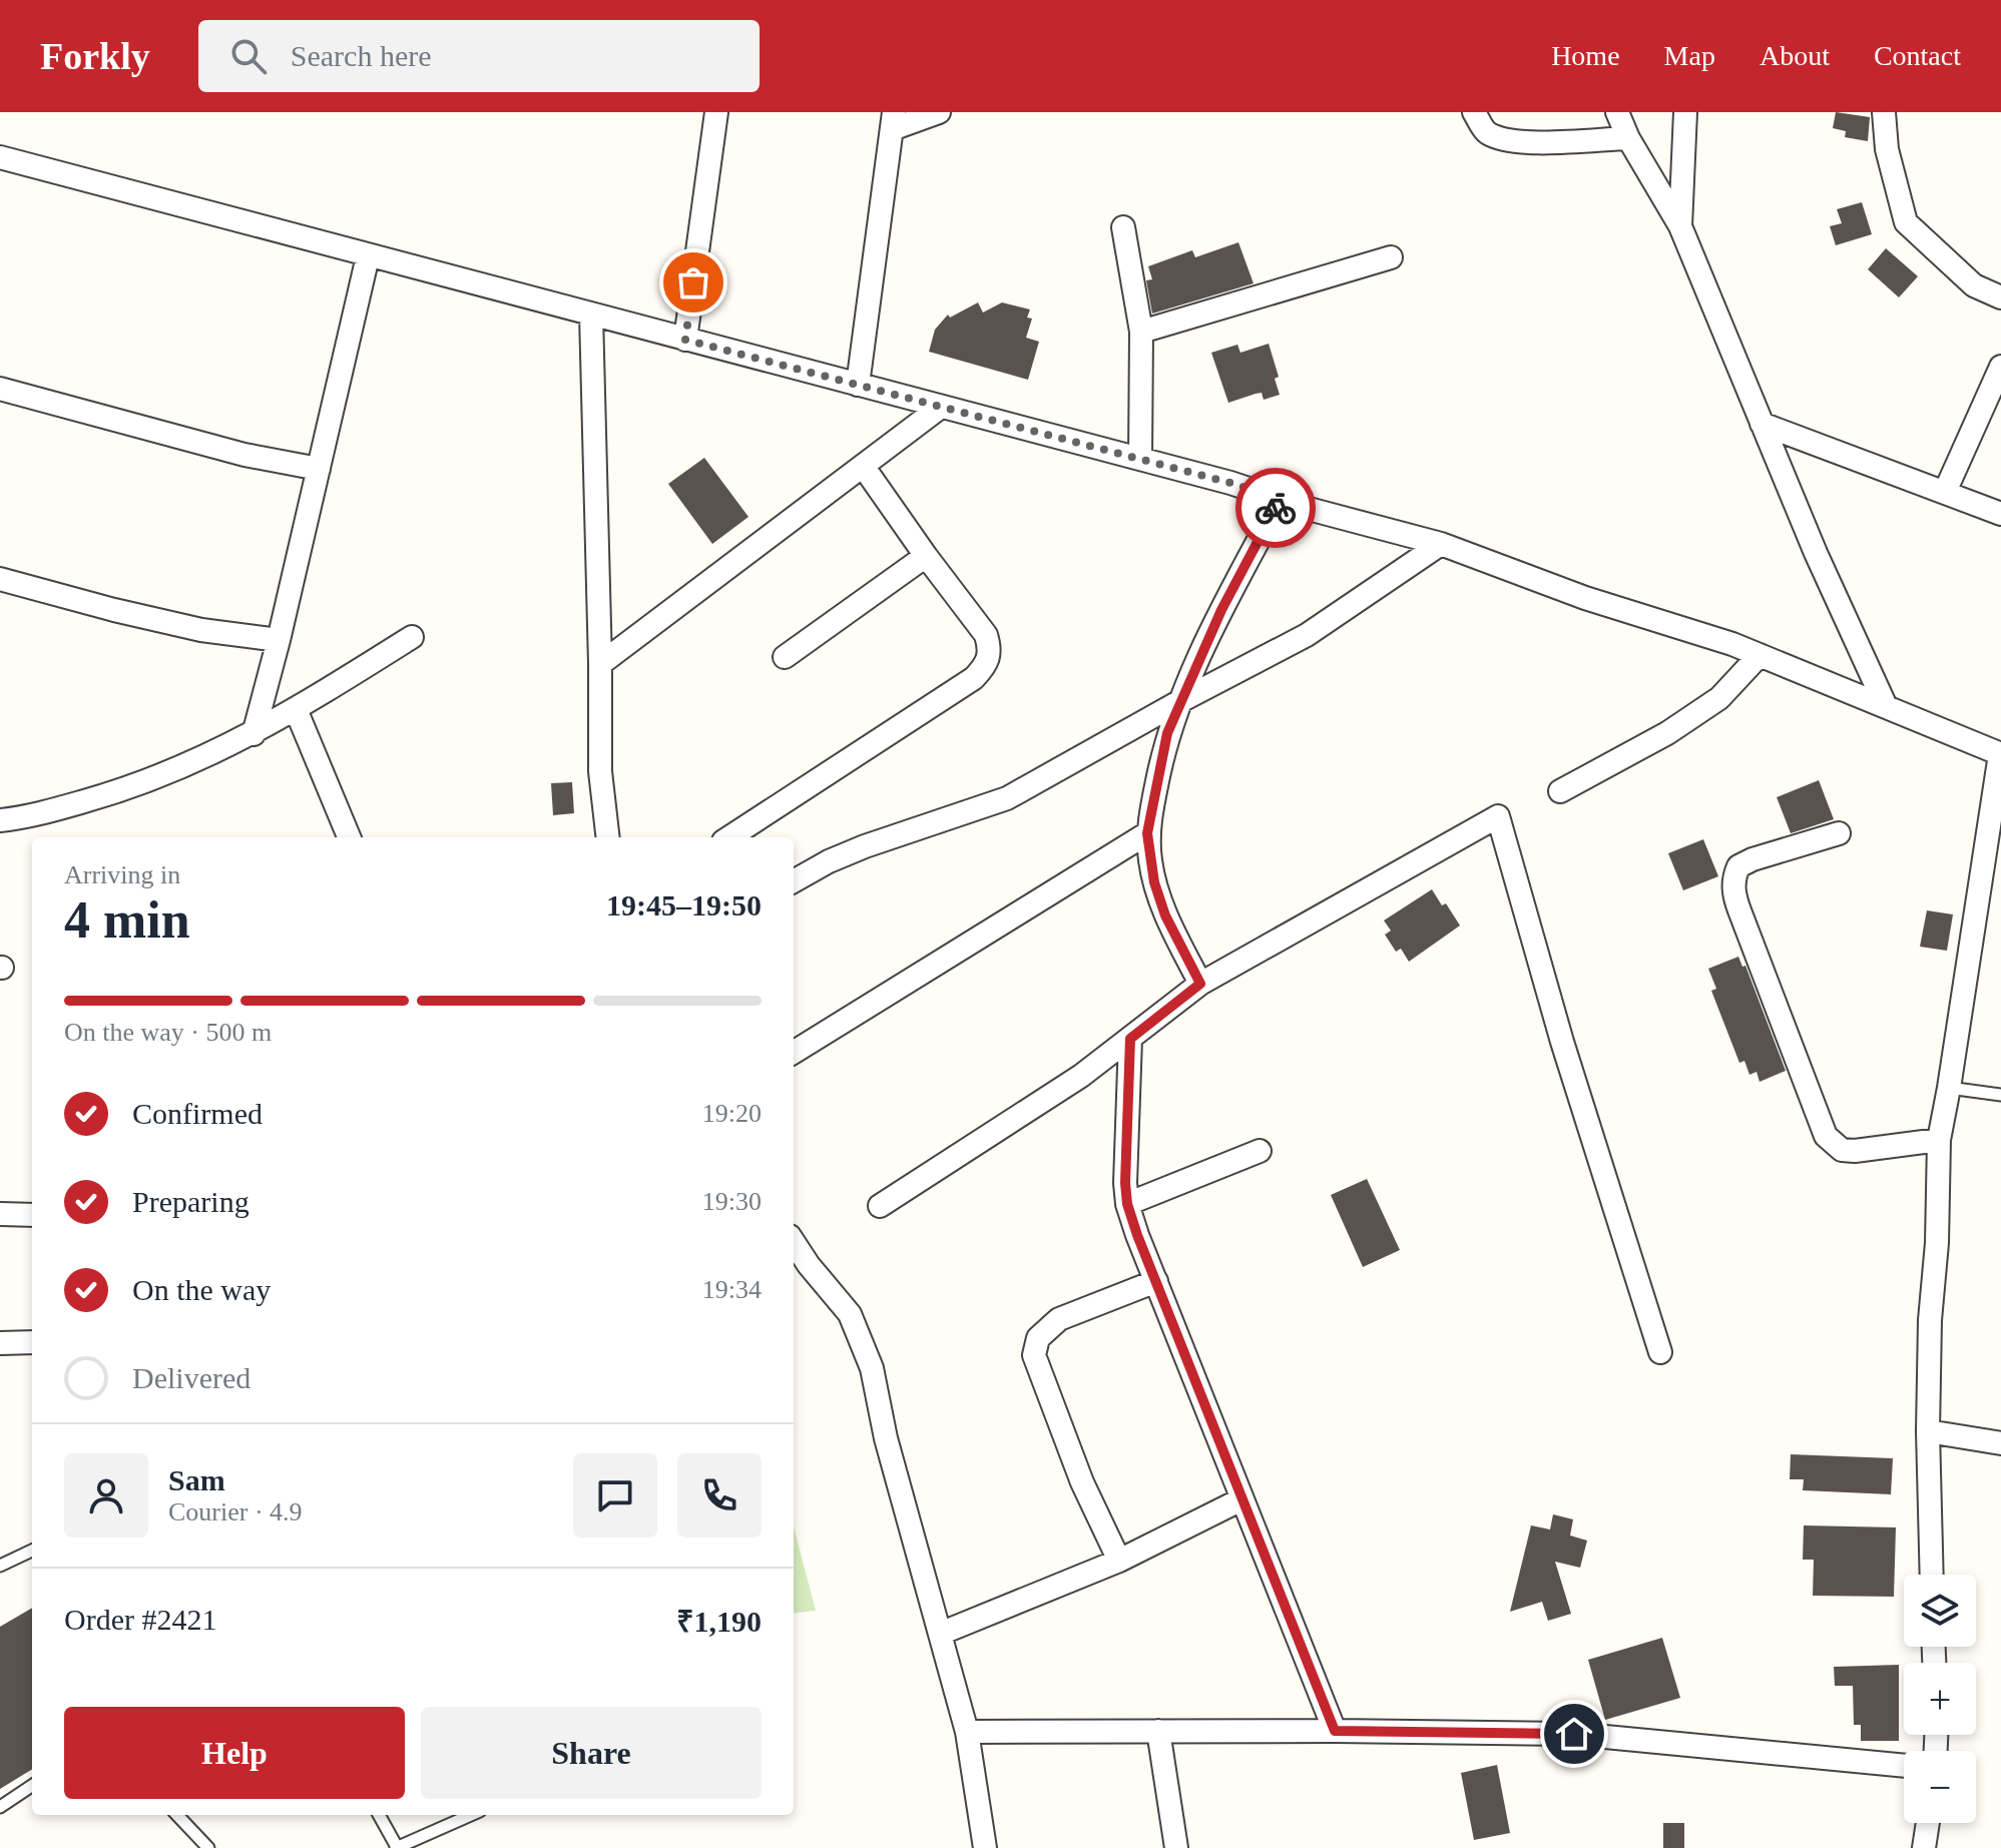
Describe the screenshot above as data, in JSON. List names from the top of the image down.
{
  "page": {
    "header": "Forkly",
    "search": "Search here",
    "nav": [
      "Home",
      "Map",
      "About",
      "Contact"
    ],
    "heading": ["4 min", "Arriving in", "19:45–19:50"],
    "panel": [
      "Sam",
      "Courier · 4.9",
      "Order #2421",
      "₹1,190"
    ],
    "bar": "On the way · 500 m",
    "list": [
      ["Confirmed", "19:20"],
      ["Preparing", "19:30"],
      ["On the way", "19:34"],
      "Delivered"
    ],
    "map_buttons": ["+", "−"],
    "buttons": ["Help", "Share"]
  }
}
